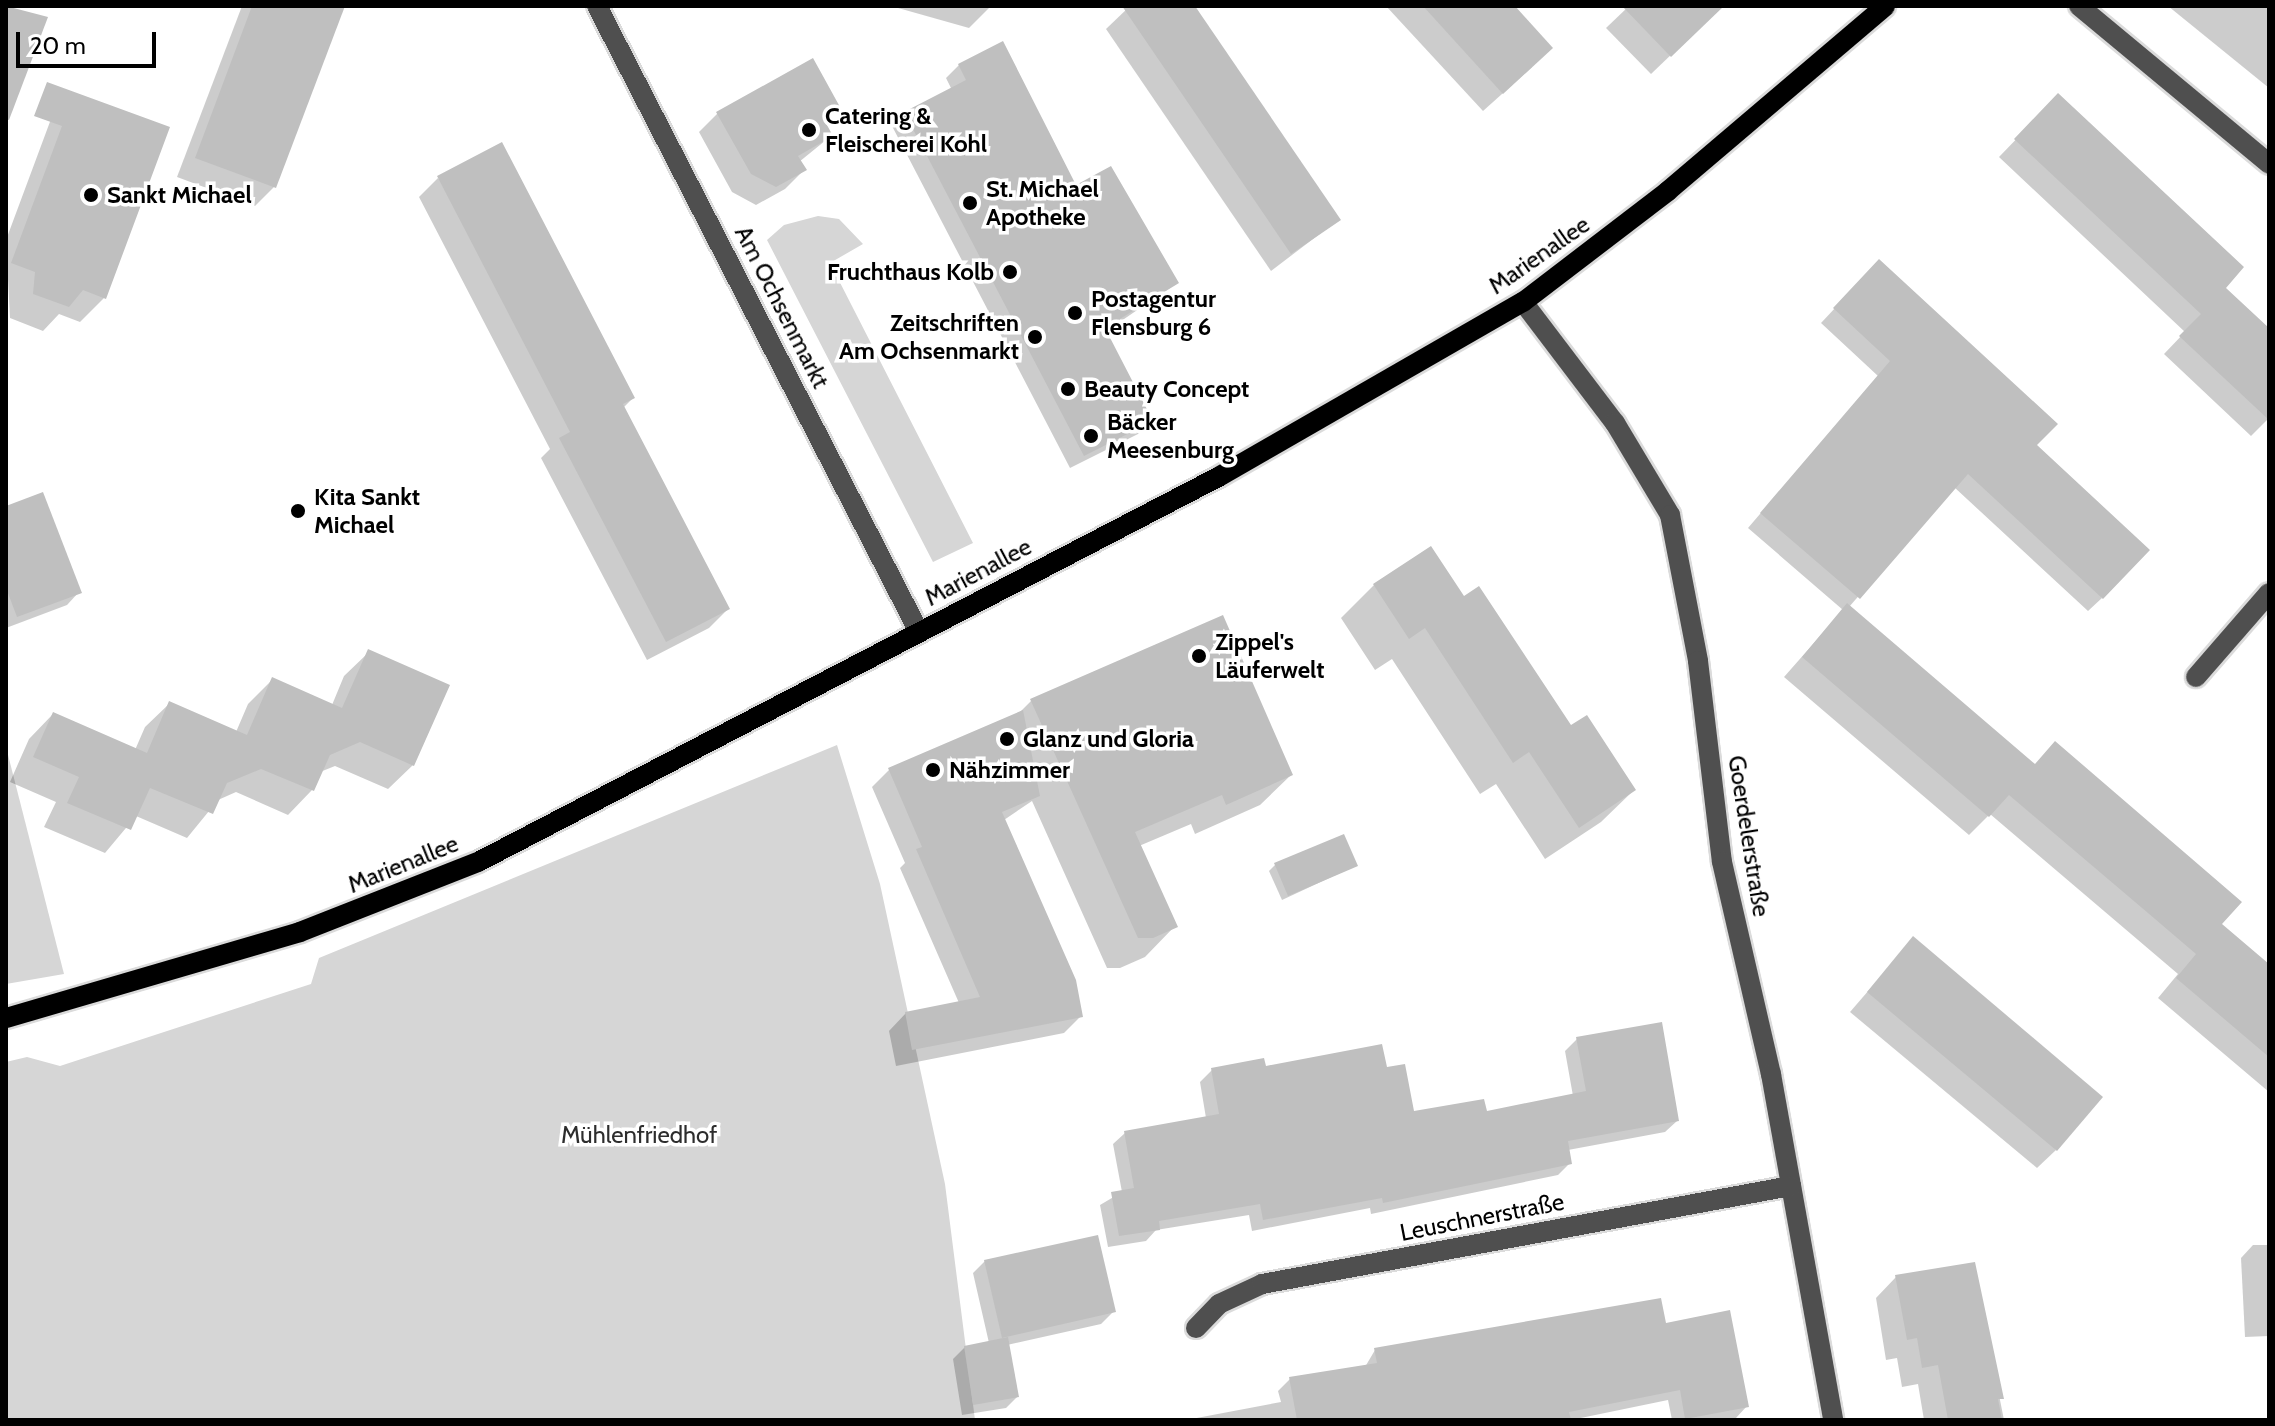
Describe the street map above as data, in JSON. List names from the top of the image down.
{
  "streets": {
    "main road": ["Marienallee"],
    "street": ["Am Ochsenmarkt", "Goerdelerstraße", "Leuschnerstraße"]
  },
  "crossings": [
    ["Marienallee", "Am Ochsenmarkt"],
    ["Marienallee", "Goerdelerstraße"],
    ["Goerdelerstraße", "Leuschnerstraße"]
  ],
  "parks": ["Mühlenfriedhof"],
  "places": [
    "Catering & Fleischerei Kohl",
    "Sankt Michael",
    "St. Michael Apotheke",
    "Fruchthaus Kolb",
    "Postagentur Flensburg 6",
    "Zeitschriften Am Ochsenmarkt",
    "Beauty Concept",
    "Bäcker Meesenburg",
    "Kita Sankt Michael",
    "Zippel's Läuferwelt",
    "Glanz und Gloria",
    "Nähzimmer"
  ],
  "scale_bar": "20 m"
}
